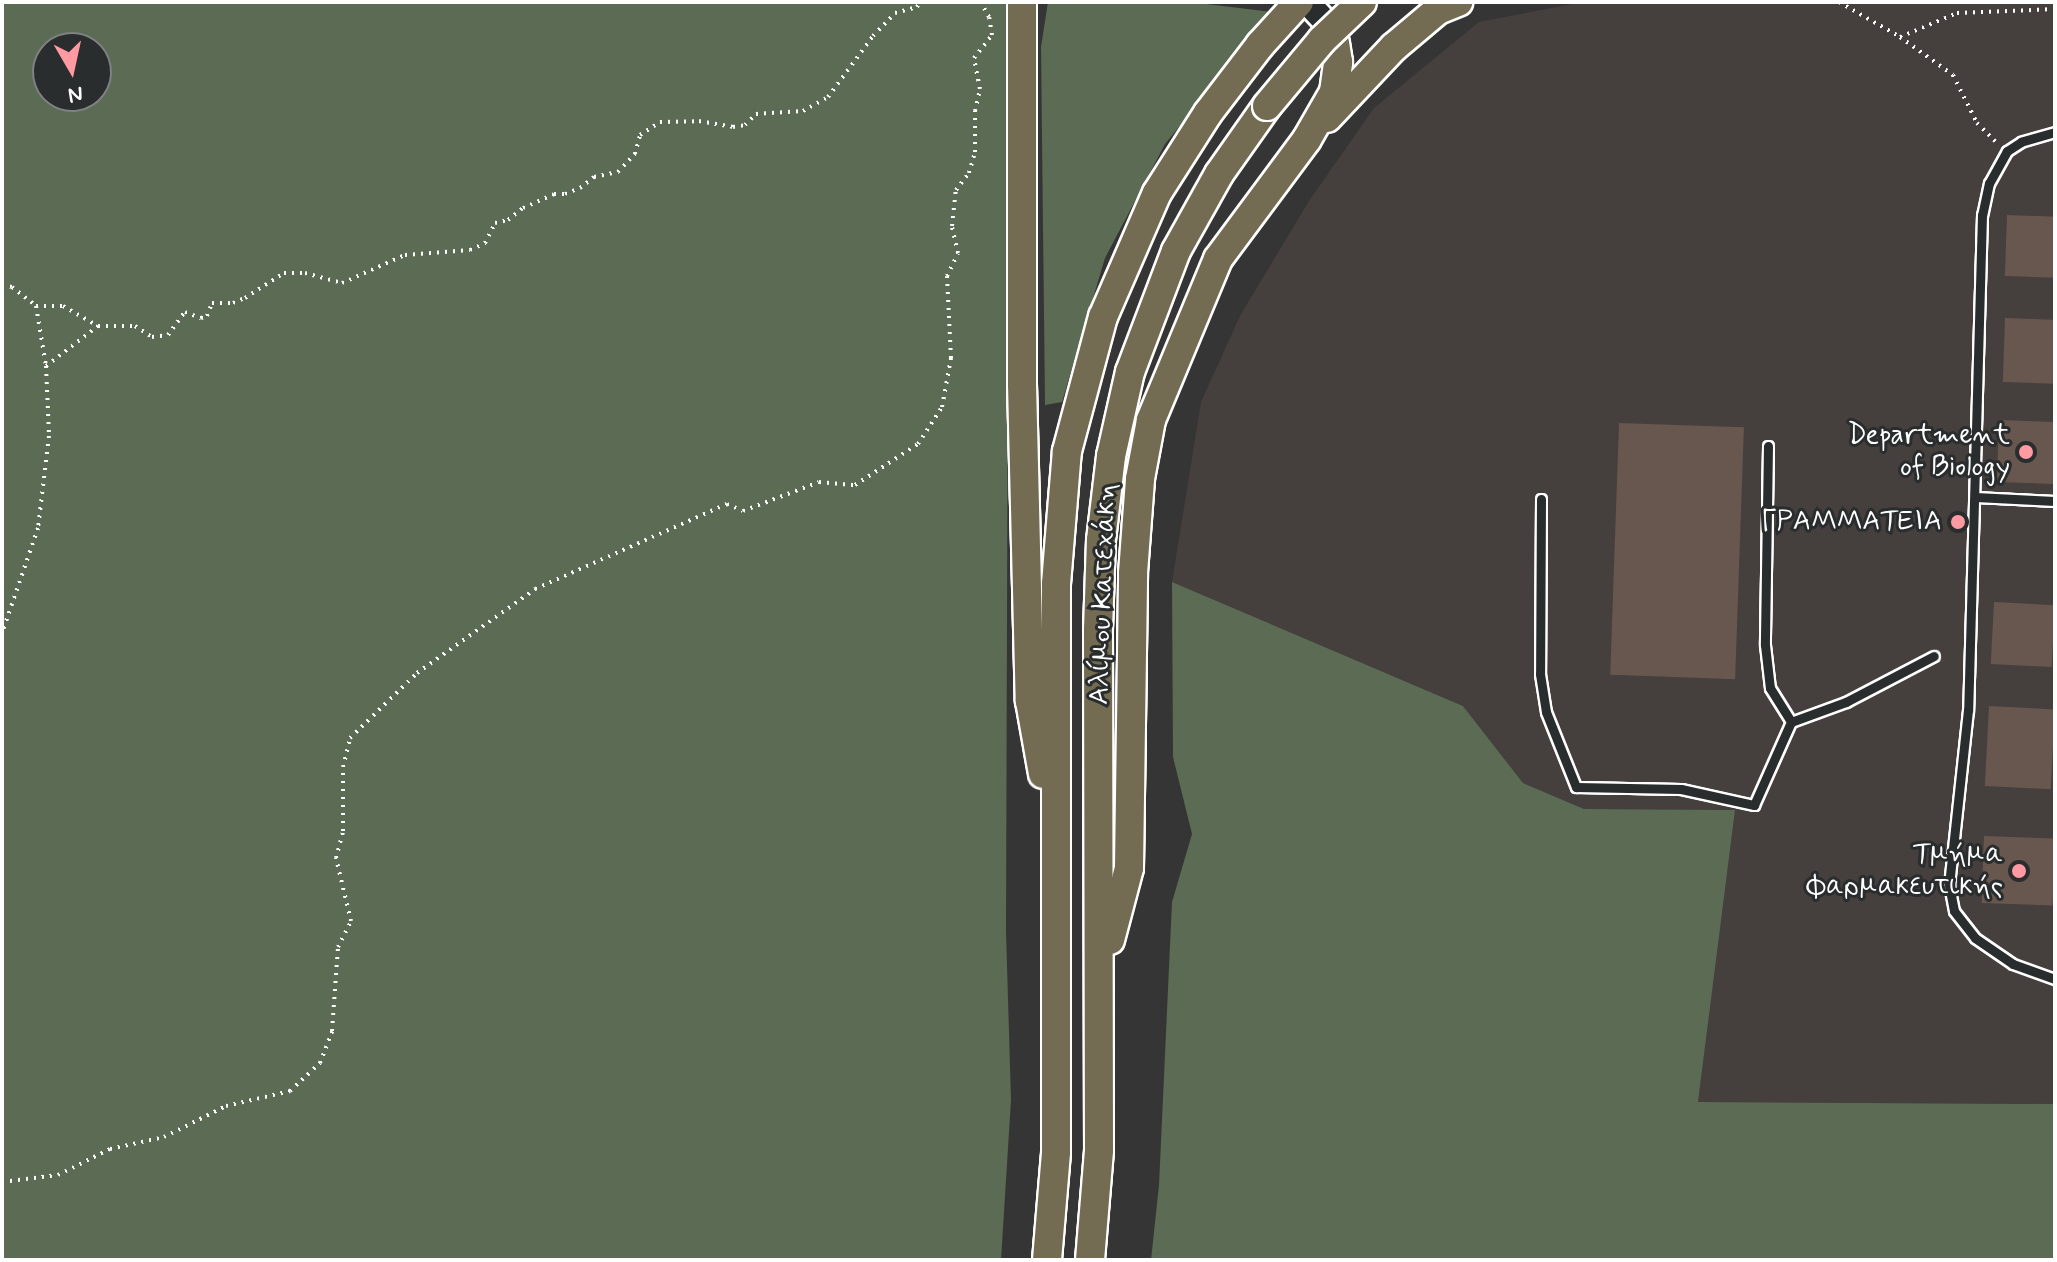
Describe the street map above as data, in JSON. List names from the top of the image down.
{
  "streets": {
    "main road": ["Αλίμου Κατεχάκη"]
  },
  "places": ["Department of Biology", "ΓΡΑΜΜΑΤΕΙΑ", "Τμήμα Φαρμακευτικής"],
  "north": "bottom"
}
